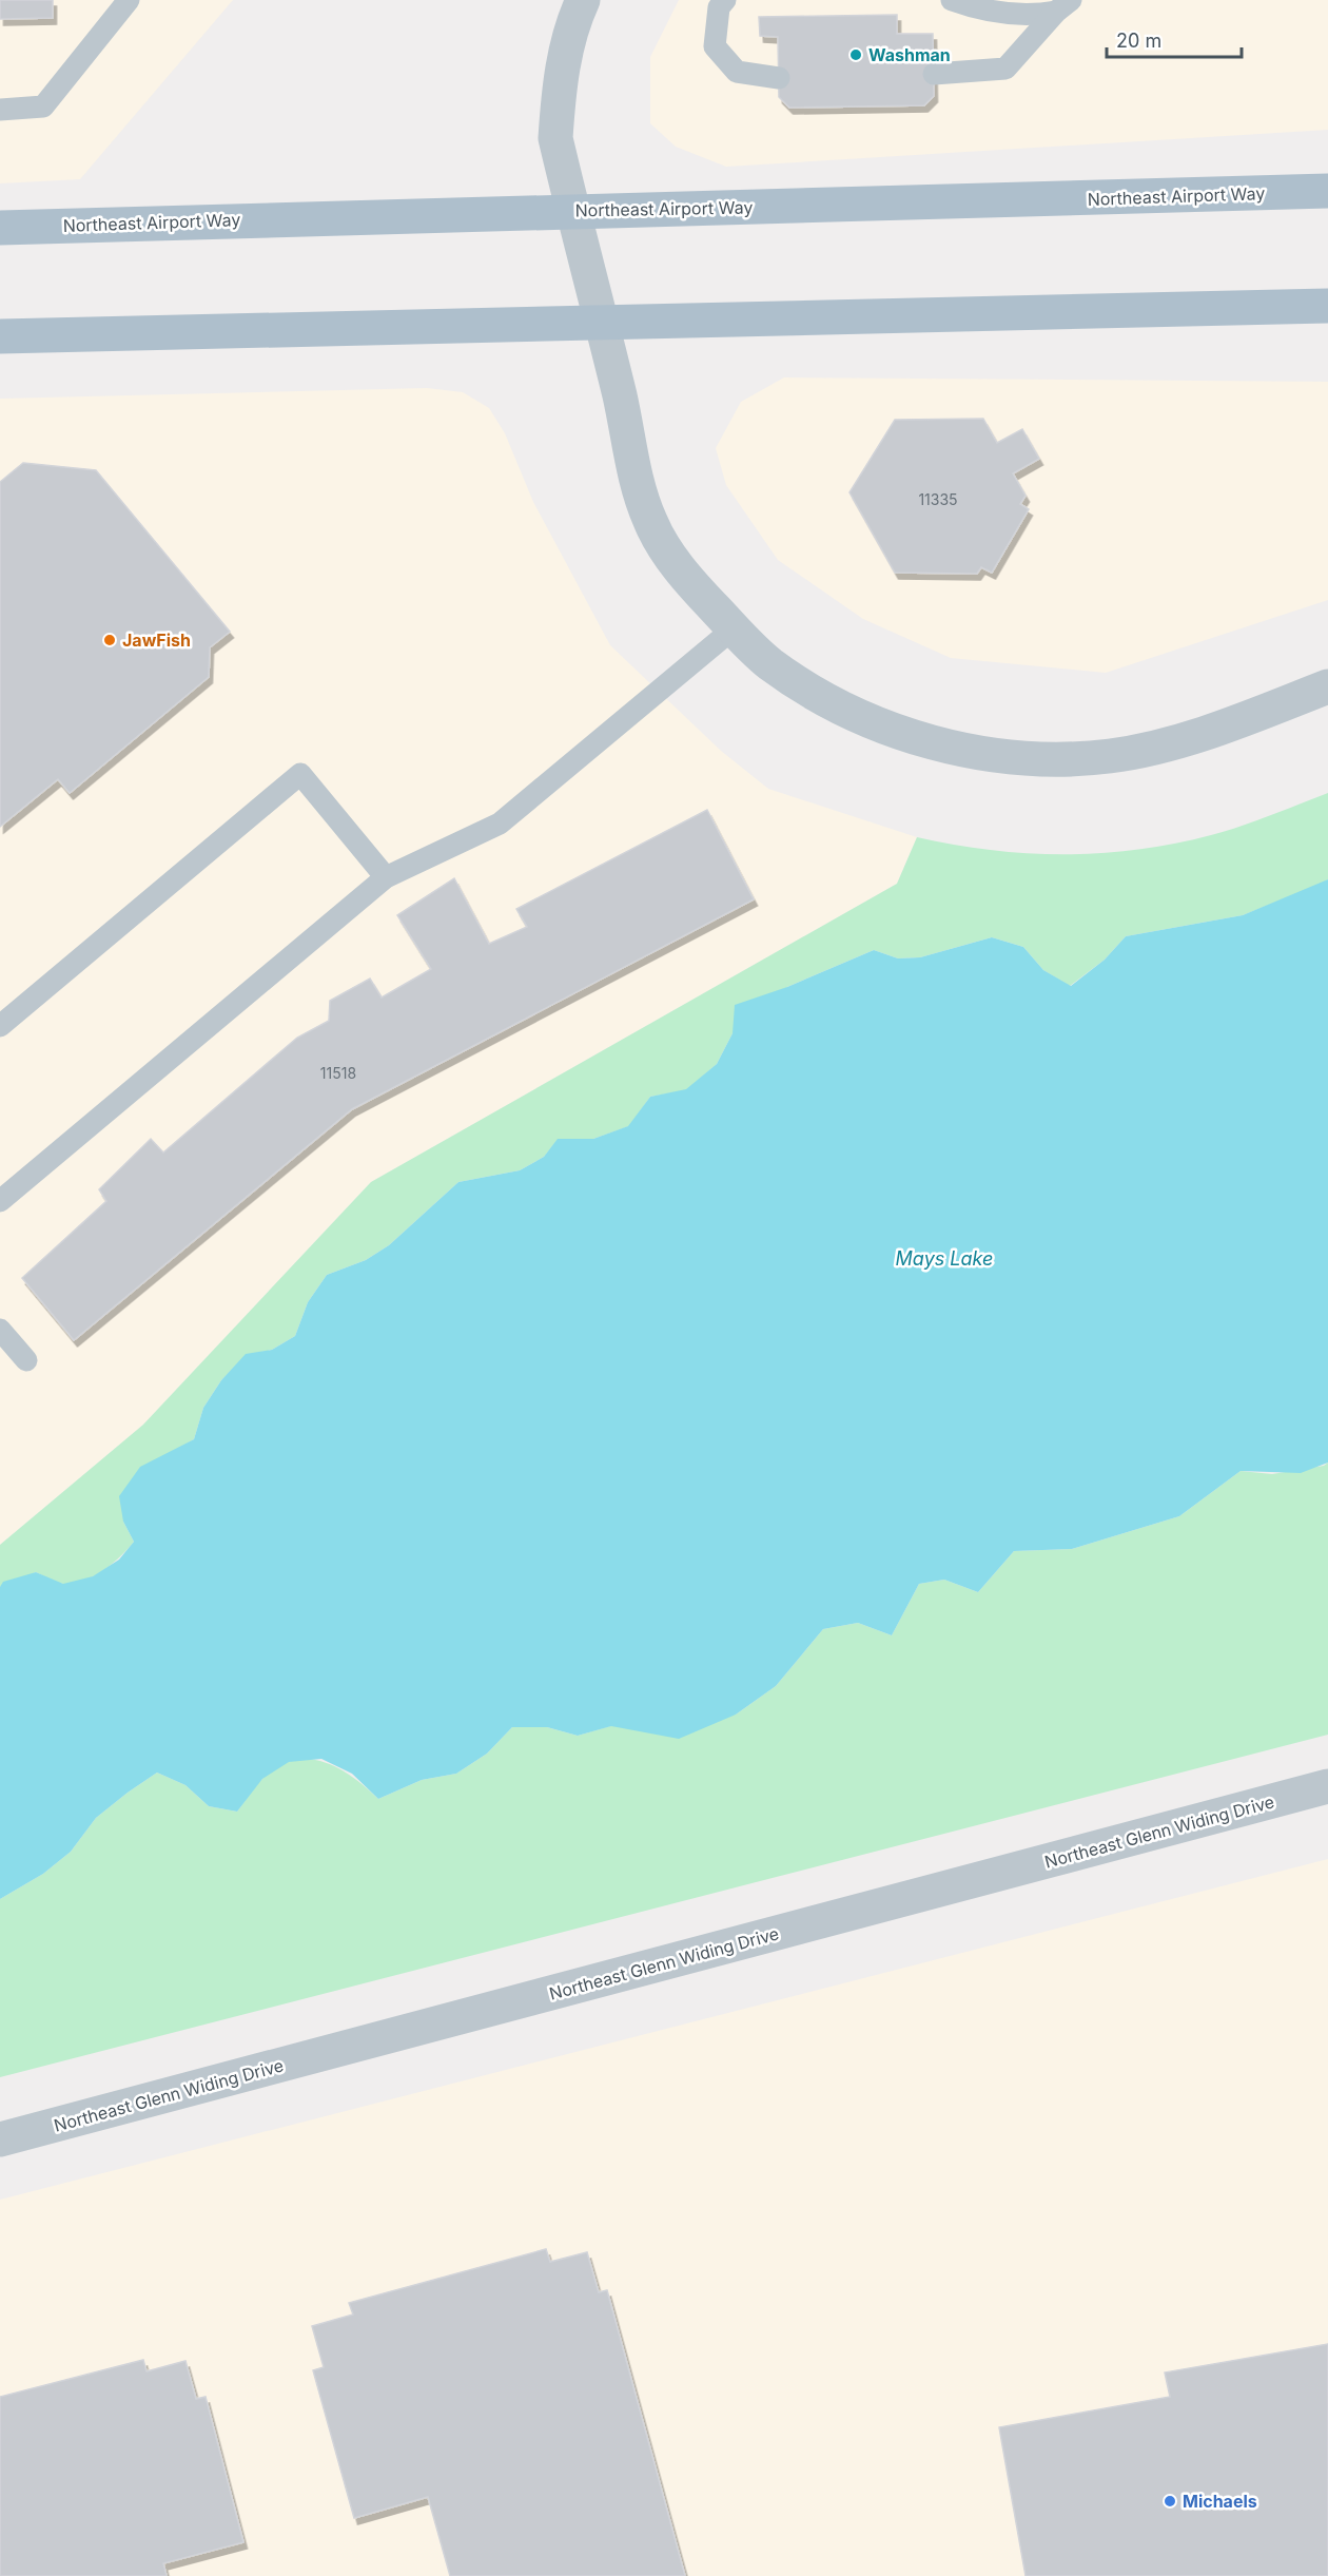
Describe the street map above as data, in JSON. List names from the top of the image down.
{
  "streets": {
    "main road": ["Northeast Airport Way"],
    "street": ["Northeast Glenn Widing Drive"]
  },
  "water": ["Mays Lake"],
  "places": ["Washman", "JawFish", "Michaels"],
  "house_numbers": ["11335", "11518"],
  "scale_bar": "20 m"
}
